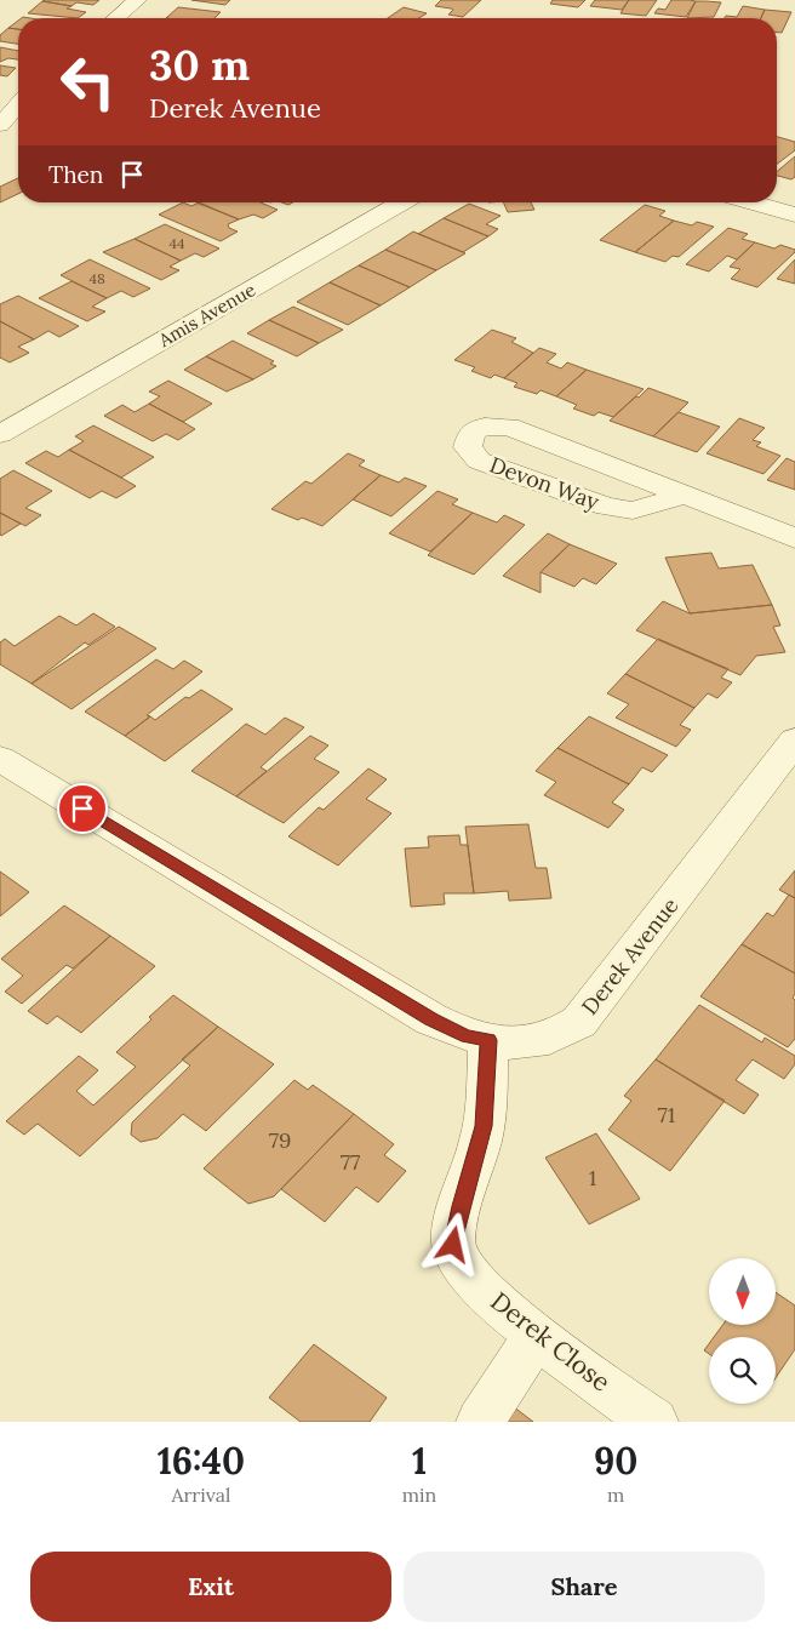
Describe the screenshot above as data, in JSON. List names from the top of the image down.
{
  "streets": {
    "street": [
      "Amis Avenue",
      "Devon Way",
      "Derek Avenue",
      "Derek Close"
    ]
  },
  "crossings": [
    ["Derek Avenue", "Derek Close"]
  ],
  "house_numbers": [
    "44",
    "48",
    "71",
    "79",
    "77",
    "1"
  ],
  "north": "bottom",
  "page": {
    "turn": ["30 m", "Derek Avenue"],
    "then": "Then",
    "eta": [
      "16:40",
      "Arrival",
      "1",
      "min",
      "90",
      "m"
    ],
    "buttons": ["Exit", "Share"]
  }
}
